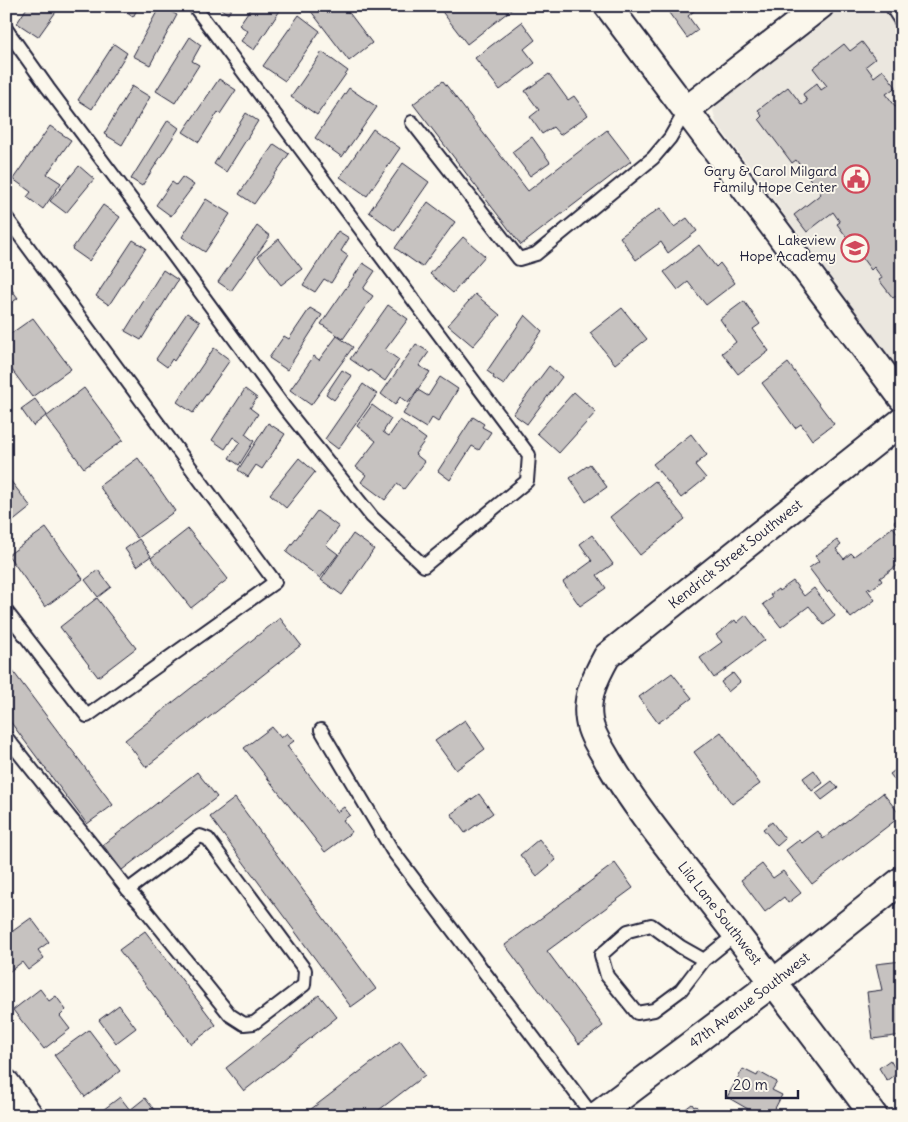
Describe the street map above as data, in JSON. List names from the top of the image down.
{
  "streets": {
    "street": ["Kendrick Street Southwest", "Lila Lane Southwest", "47th Avenue Southwest"]
  },
  "crossings": [
    ["Kendrick Street Southwest", "Lila Lane Southwest"],
    ["Lila Lane Southwest", "47th Avenue Southwest"]
  ],
  "places": {
    "public building": ["Gary & Carol Milgard Family Hope Center"],
    "school or university": ["Lakeview Hope Academy"]
  },
  "scale_bar": "20 m"
}
